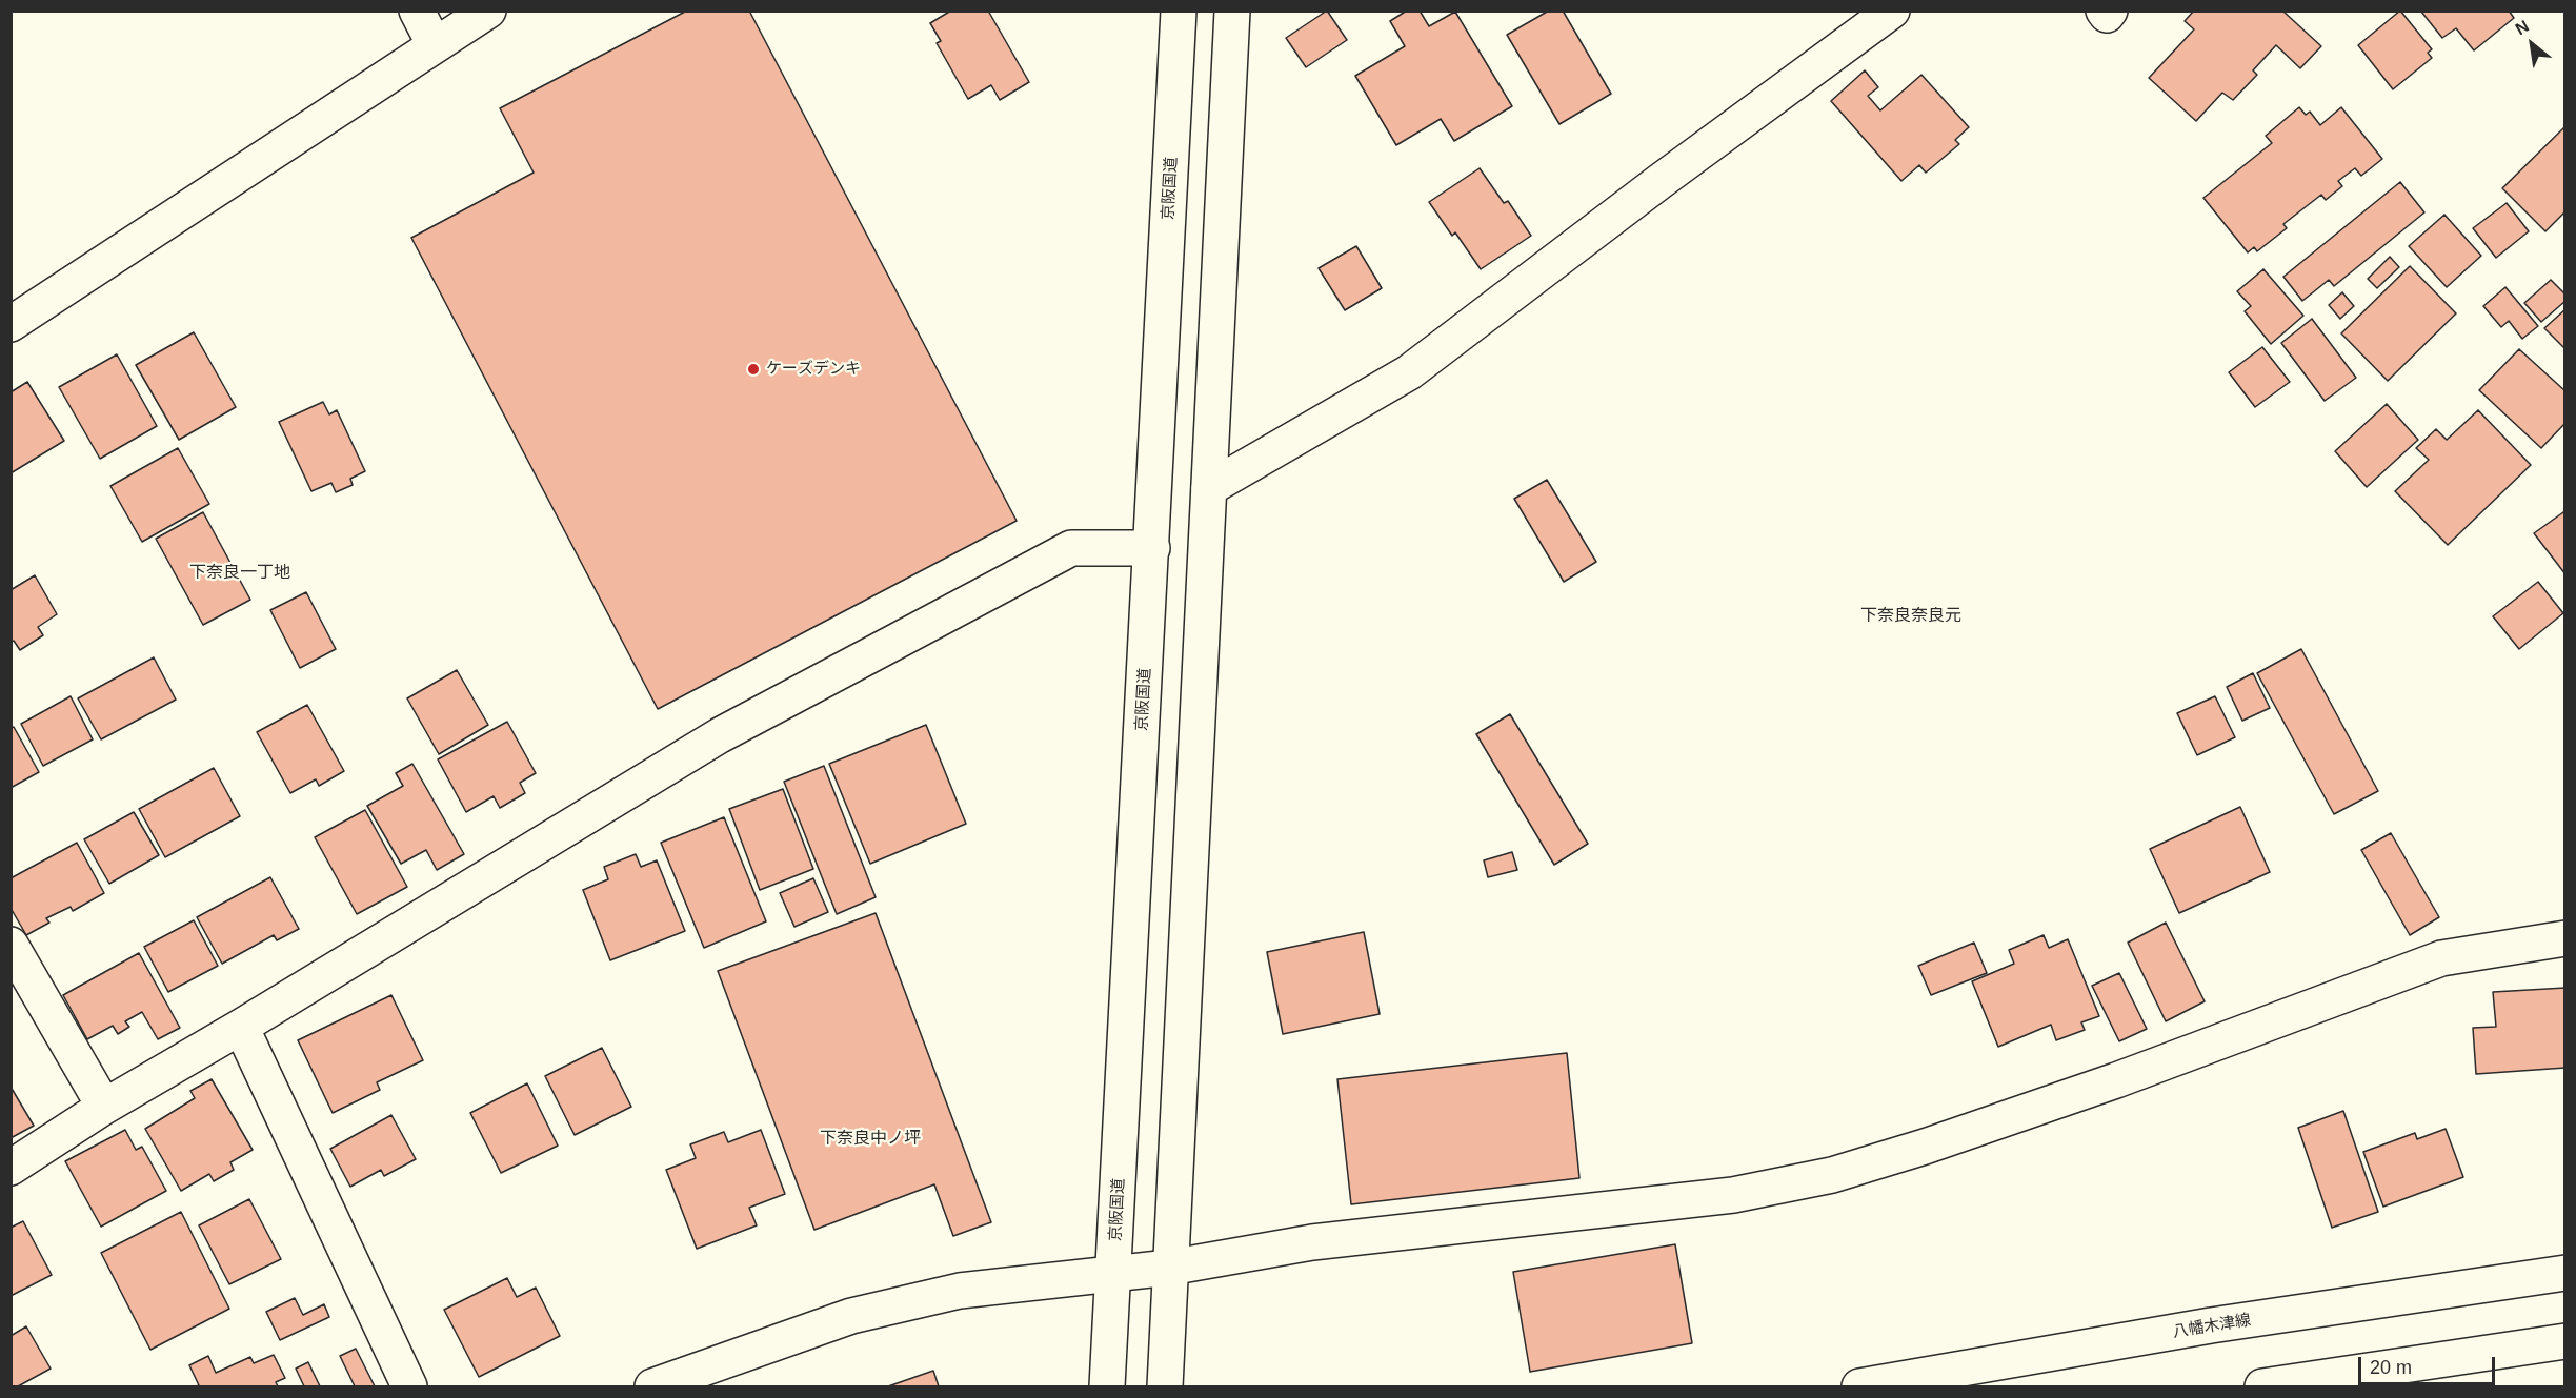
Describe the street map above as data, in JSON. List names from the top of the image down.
{
  "streets": {
    "main road": ["京阪国道", "八幡木津線"]
  },
  "districts": ["下奈良一丁地", "下奈良奈良元", "下奈良中ノ坪"],
  "places": ["ケーズデンキ"],
  "scale_bar": "20 m",
  "north": "top left"
}
